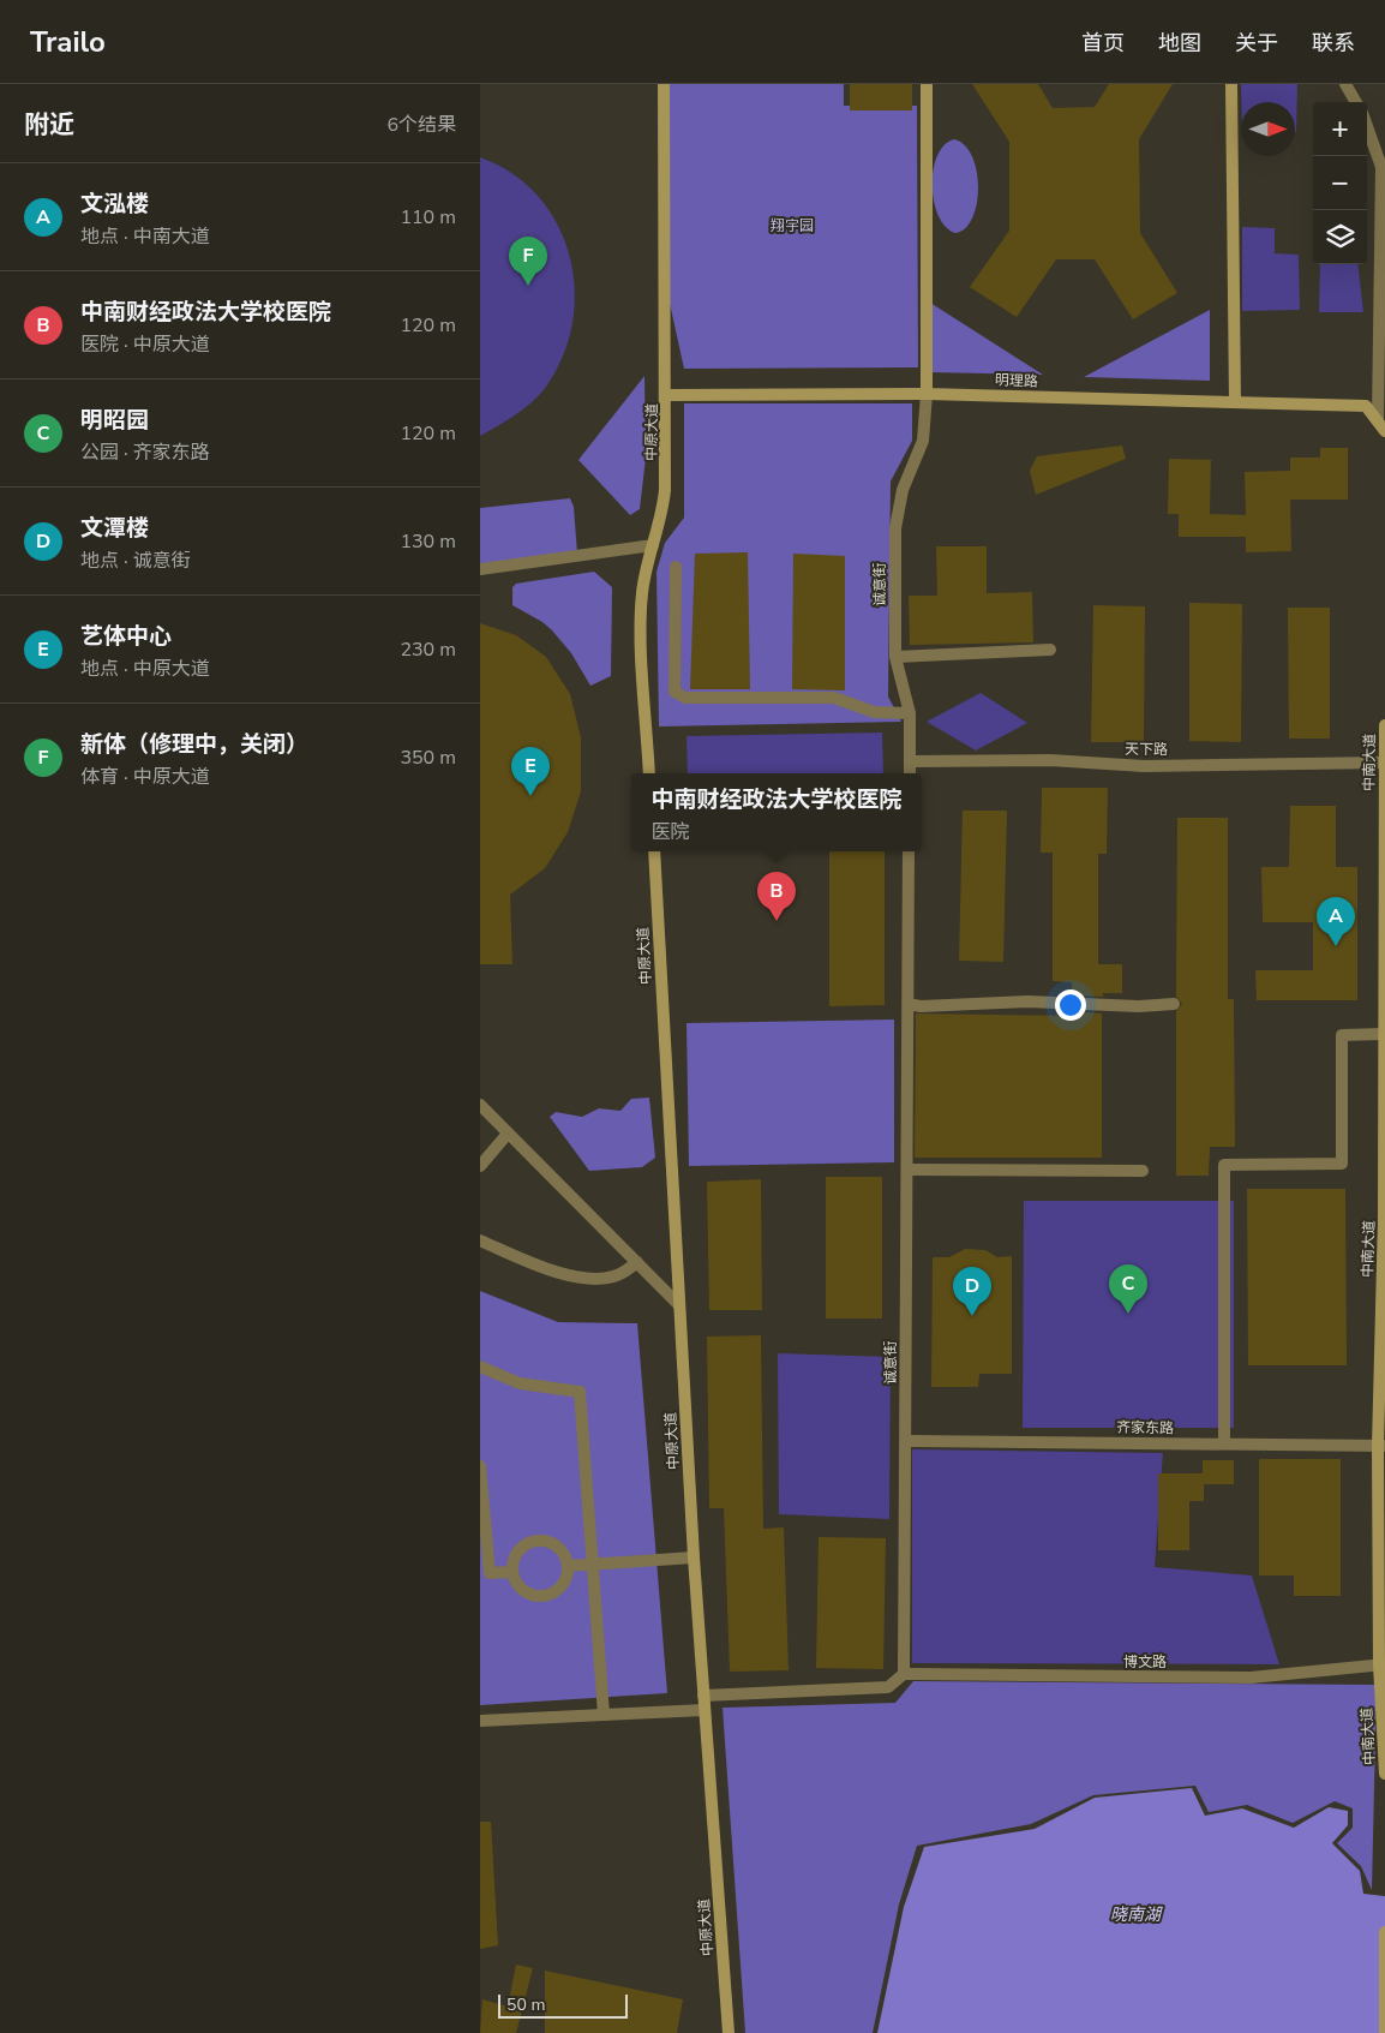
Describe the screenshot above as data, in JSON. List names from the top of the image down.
{
  "streets": {
    "main road": ["明理路", "中原大道", "中南大道"],
    "street": [
      "诚意街",
      "天下路",
      "齐家东路",
      "博文路"
    ]
  },
  "crossings": [
    ["明理路", "中原大道"],
    ["明理路", "诚意街"],
    ["诚意街", "天下路"],
    ["诚意街", "齐家东路"],
    ["诚意街", "博文路"],
    ["天下路", "中南大道"],
    ["中南大道", "齐家东路"],
    ["中南大道", "博文路"]
  ],
  "water": ["晓南湖"],
  "parks": ["翔宇园"],
  "scale_bar": "50 m",
  "north": "right",
  "page": {
    "header": "Trailo",
    "nav": [
      "首页",
      "地图",
      "关于",
      "联系"
    ],
    "heading": ["附近", "6个结果"],
    "map_buttons": ["+", "−"],
    "list": [
      {
        "mark": "A",
        "name": "文泓楼",
        "note": "地点 · 中南大道",
        "value": "110 m"
      },
      {
        "mark": "B",
        "name": "中南财经政法大学校医院",
        "note": "医院 · 中原大道",
        "value": "120 m"
      },
      {
        "mark": "C",
        "name": "明昭园",
        "note": "公园 · 齐家东路",
        "value": "120 m"
      },
      {
        "mark": "D",
        "name": "文潭楼",
        "note": "地点 · 诚意街",
        "value": "130 m"
      },
      {
        "mark": "E",
        "name": "艺体中心",
        "note": "地点 · 中原大道",
        "value": "230 m"
      },
      {
        "mark": "F",
        "name": "新体（修理中，关闭）",
        "note": "体育 · 中原大道",
        "value": "350 m"
      }
    ],
    "pins": [
      "F",
      "E",
      "B",
      "A",
      "C",
      "D"
    ],
    "popup": ["中南财经政法大学校医院", "医院"],
    "scale": "50 m"
  }
}
